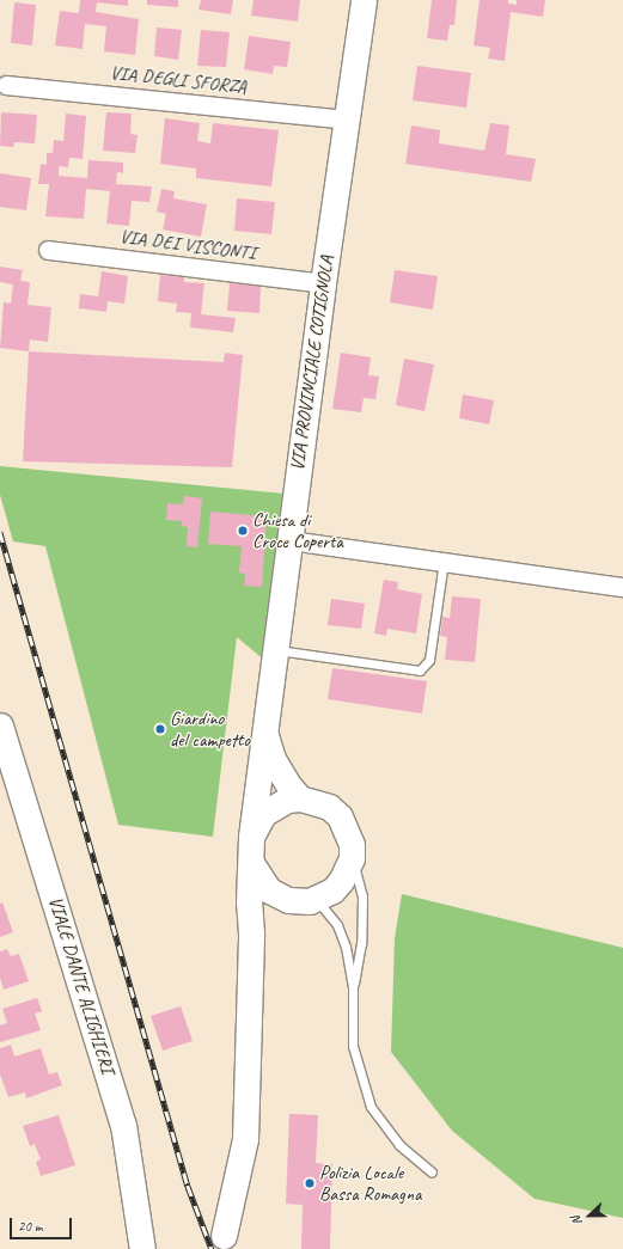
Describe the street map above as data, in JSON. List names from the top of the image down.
{
  "streets": {
    "street": [
      "VIA DEGLI SFORZA",
      "VIA DEI VISCONTI",
      "VIA PROVINCIALE COTIGNOLA",
      "VIALE DANTE ALIGHIERI"
    ]
  },
  "crossings": [
    ["VIA DEGLI SFORZA", "VIA PROVINCIALE COTIGNOLA"],
    ["VIA DEI VISCONTI", "VIA PROVINCIALE COTIGNOLA"]
  ],
  "places": ["Chiesa di Croce Coperta", "Giardino del campetto", "Polizia Locale Bassa Romagna"],
  "scale_bar": "20 m",
  "north": "left"
}
